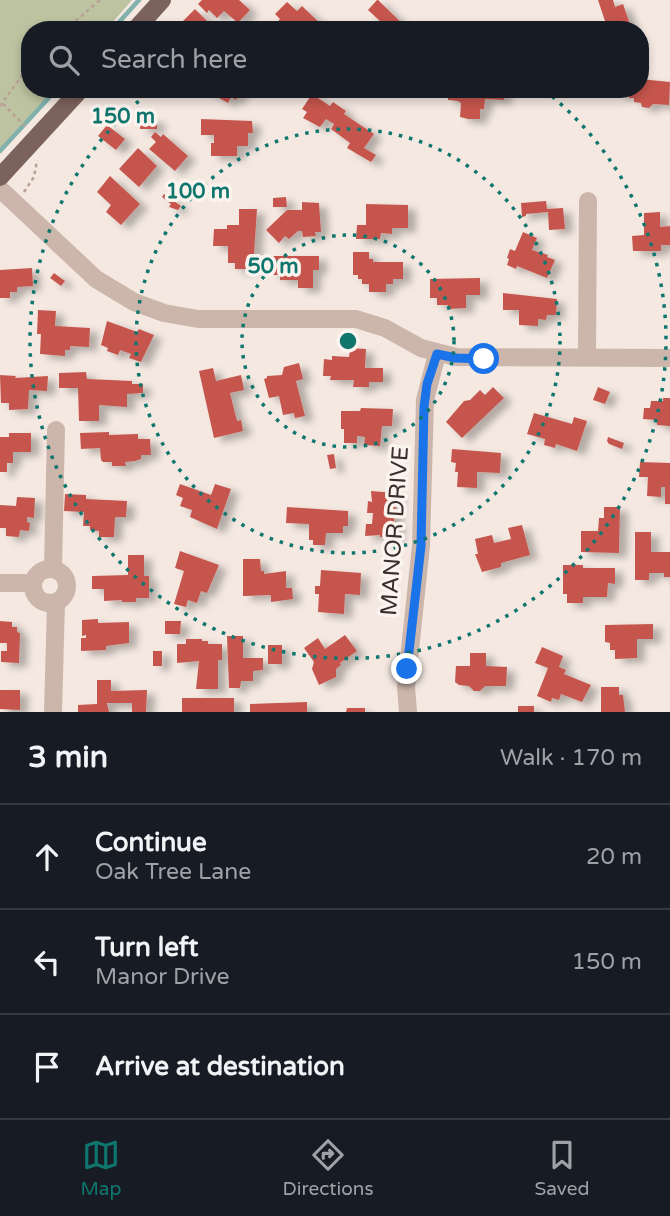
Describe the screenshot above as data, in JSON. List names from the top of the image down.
{
  "streets": {
    "street": ["MANOR DRIVE"]
  },
  "page": {
    "search": "Search here",
    "heading": ["3 min", "Walk · 170 m"],
    "list": [
      ["Continue", "Oak Tree Lane", "20 m"],
      ["Turn left", "Manor Drive", "150 m"],
      "Arrive at destination"
    ],
    "nav": ["Map", "Directions", "Saved"]
  },
  "rings": ["150 m", "100 m", "50 m"]
}
